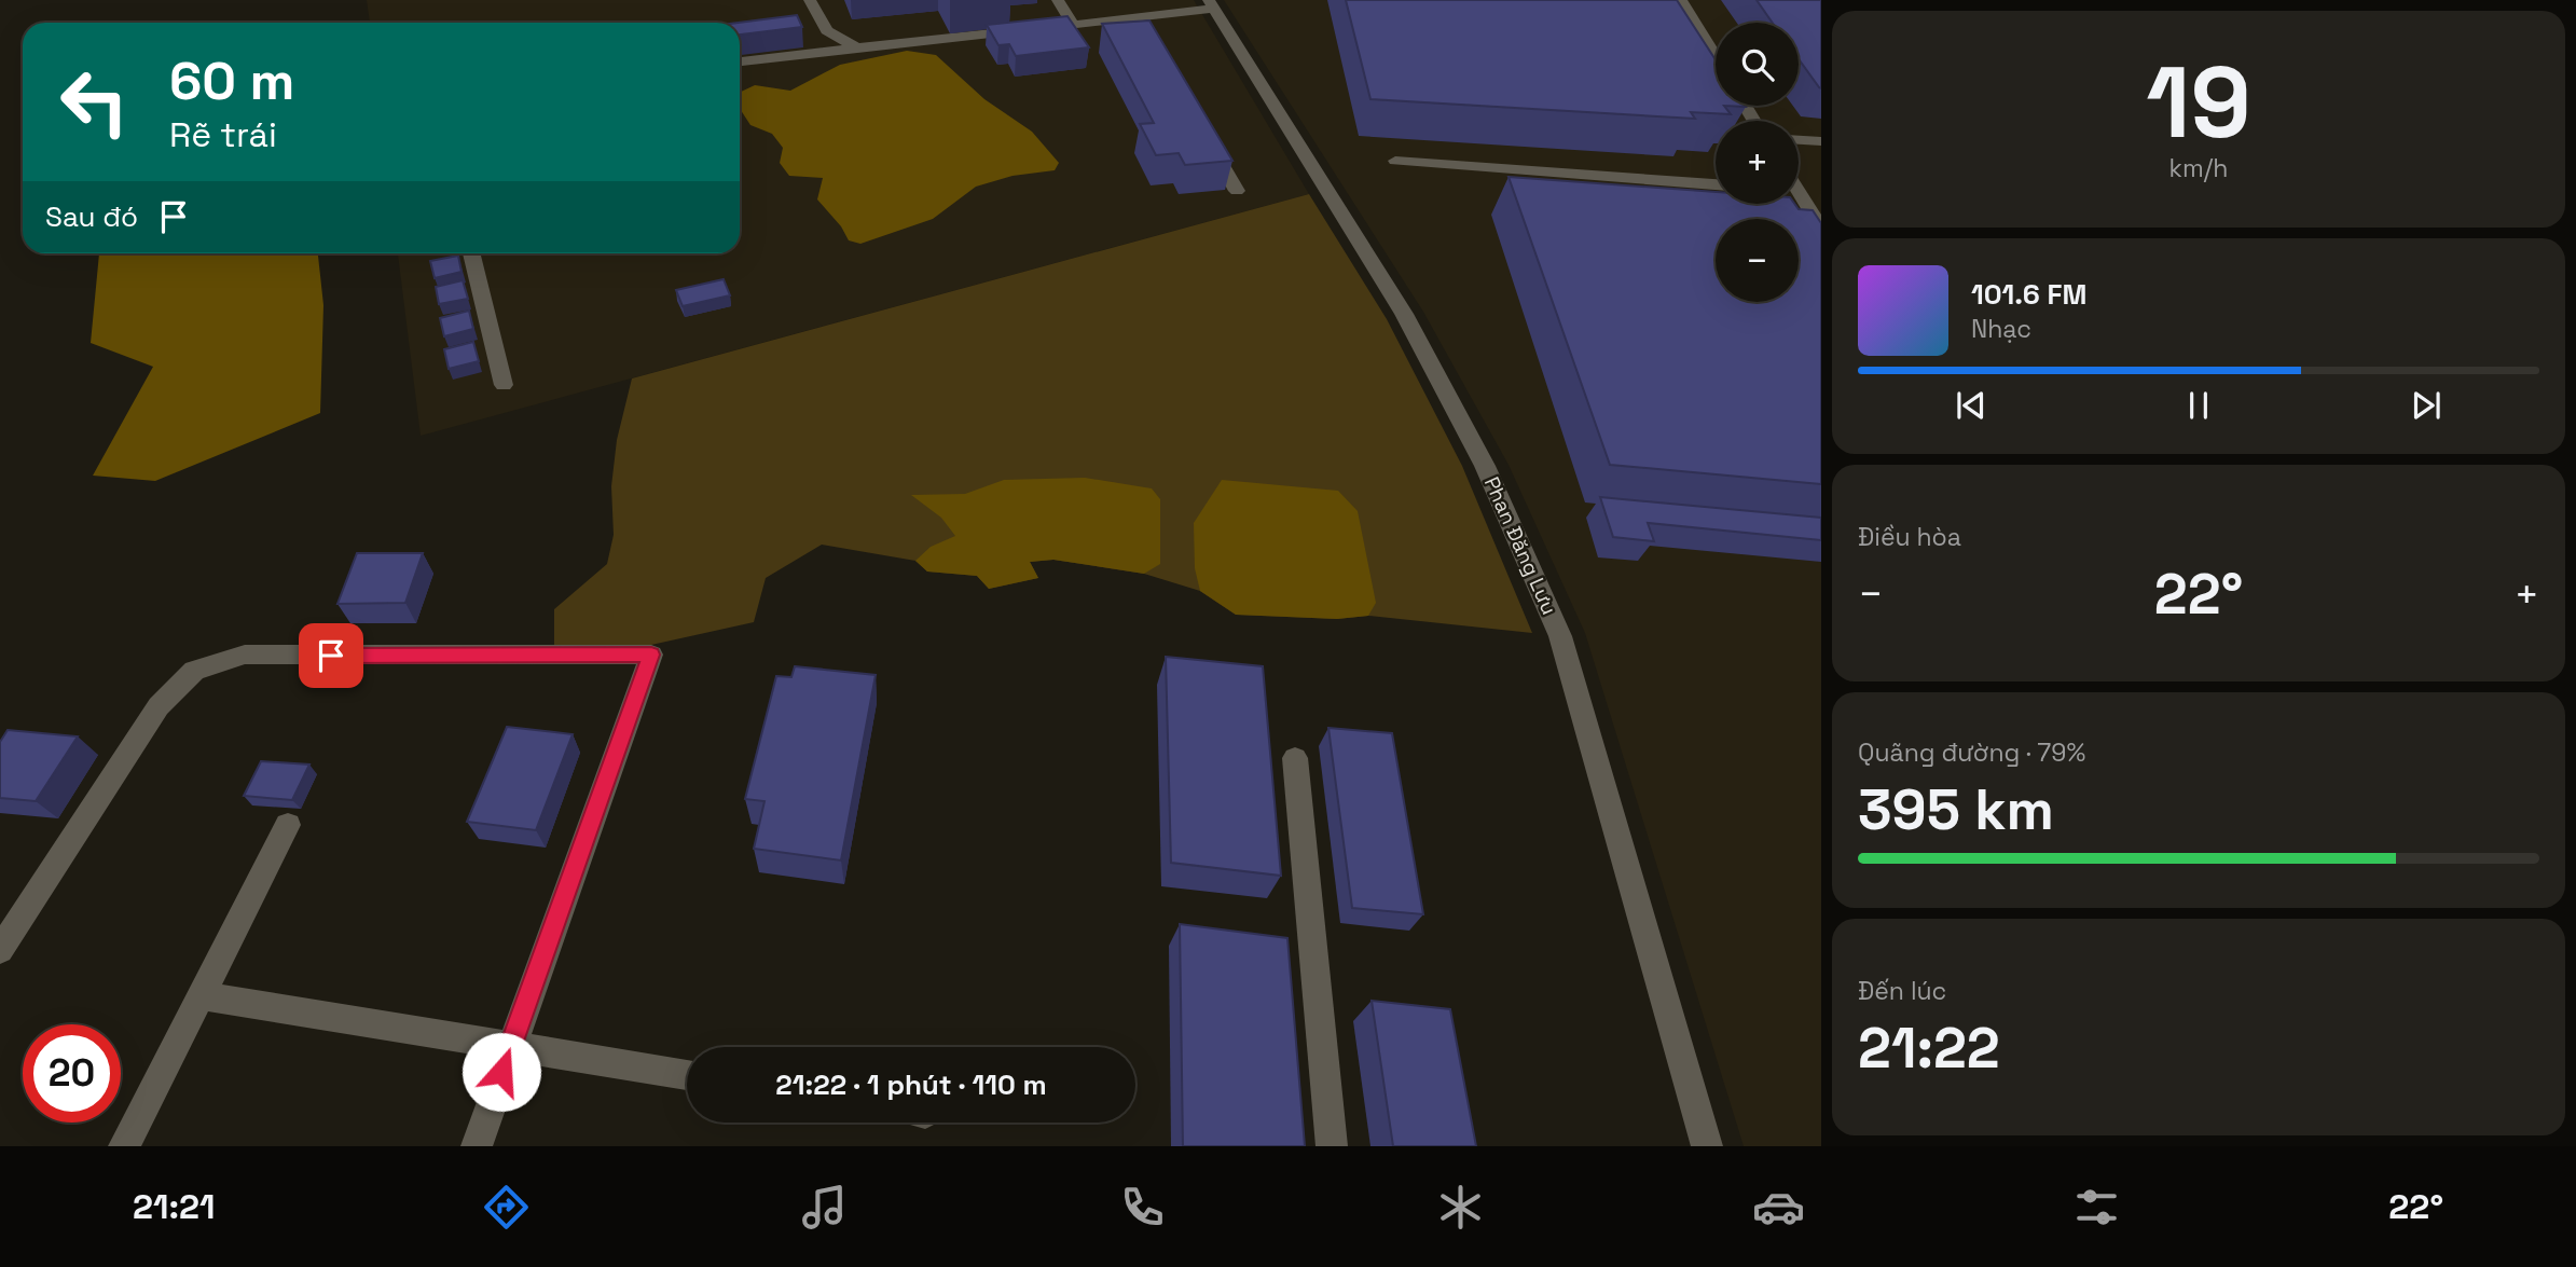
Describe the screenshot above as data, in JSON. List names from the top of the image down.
{
  "streets": {
    "street": ["Phan Đăng Lưu"]
  },
  "page": {
    "tile": [
      ["19", "km/h"],
      "Điều hòa",
      ["Quãng đường · 79%", "395 km"],
      ["Đến lúc", "21:22"]
    ],
    "map_buttons": ["+", "−"],
    "turn": ["60 m", "Rẽ trái"],
    "then": "Sau đó",
    "song": ["101.6 FM", "Nhạc"],
    "heat": ["−", "22°", "+"],
    "limit": "20",
    "trip": "21:22 · 1 phút · 110 m",
    "tabs": ["21:21", "22°"]
  }
}
